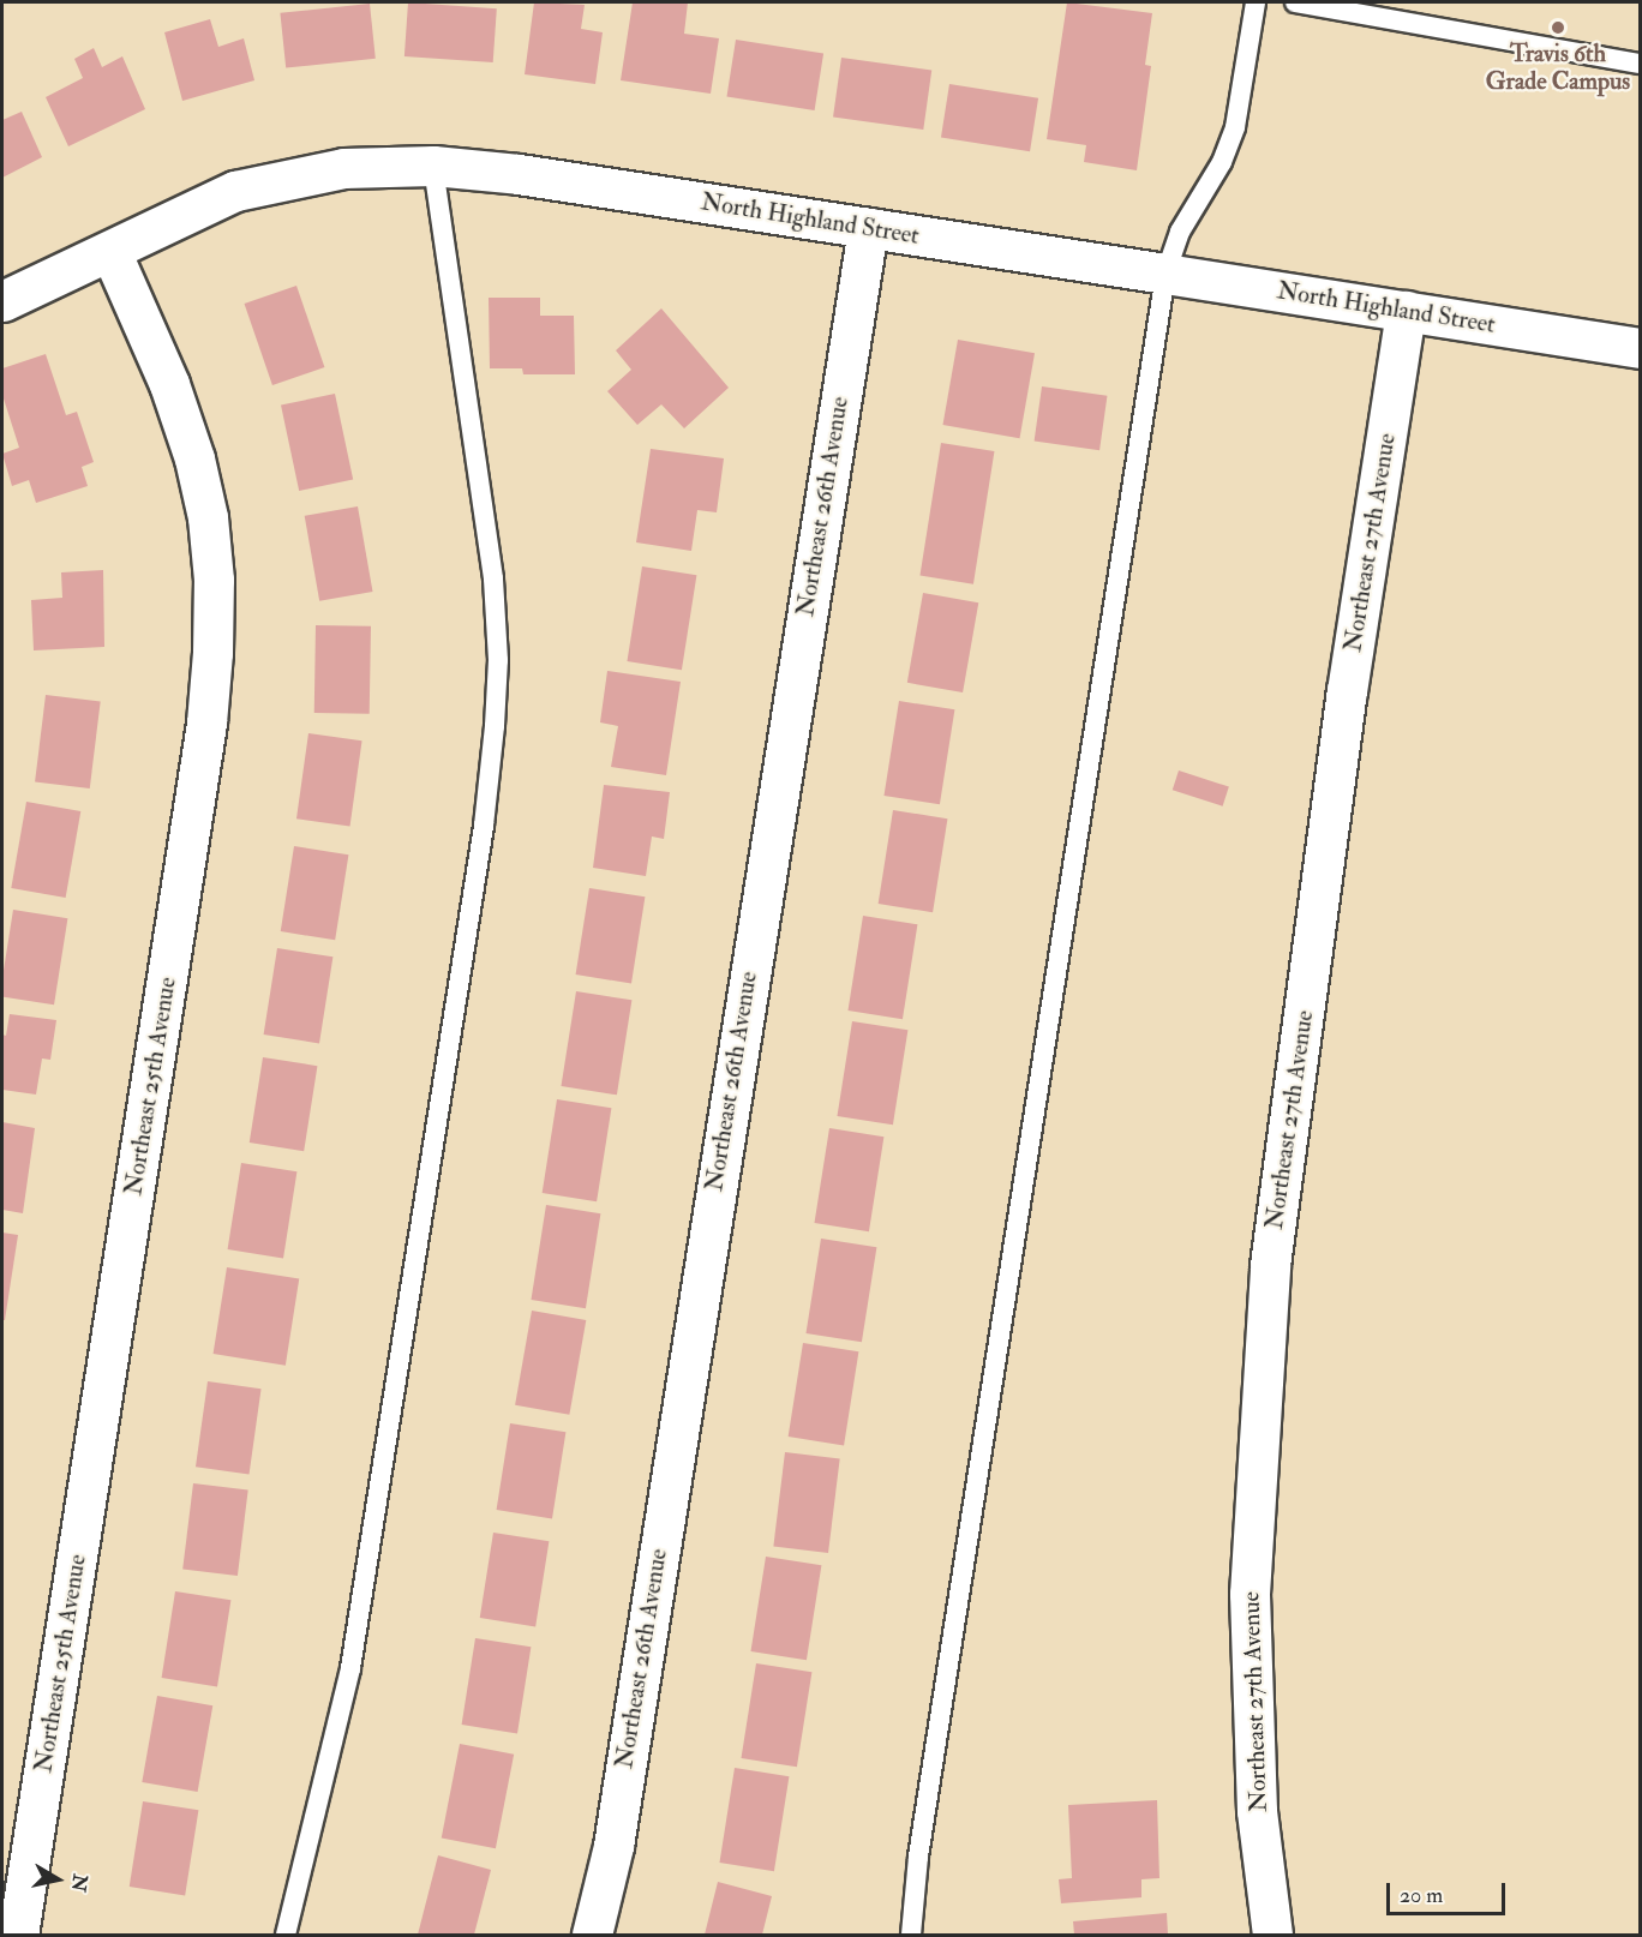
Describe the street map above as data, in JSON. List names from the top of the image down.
{
  "streets": {
    "street": [
      "North Highland Street",
      "Northeast 26th Avenue",
      "Northeast 27th Avenue",
      "Northeast 25th Avenue"
    ]
  },
  "crossings": [
    ["North Highland Street", "Northeast 26th Avenue"],
    ["North Highland Street", "Northeast 27th Avenue"],
    ["North Highland Street", "Northeast 25th Avenue"]
  ],
  "places": ["Travis 6th Grade Campus"],
  "scale_bar": "20 m",
  "north": "right"
}
